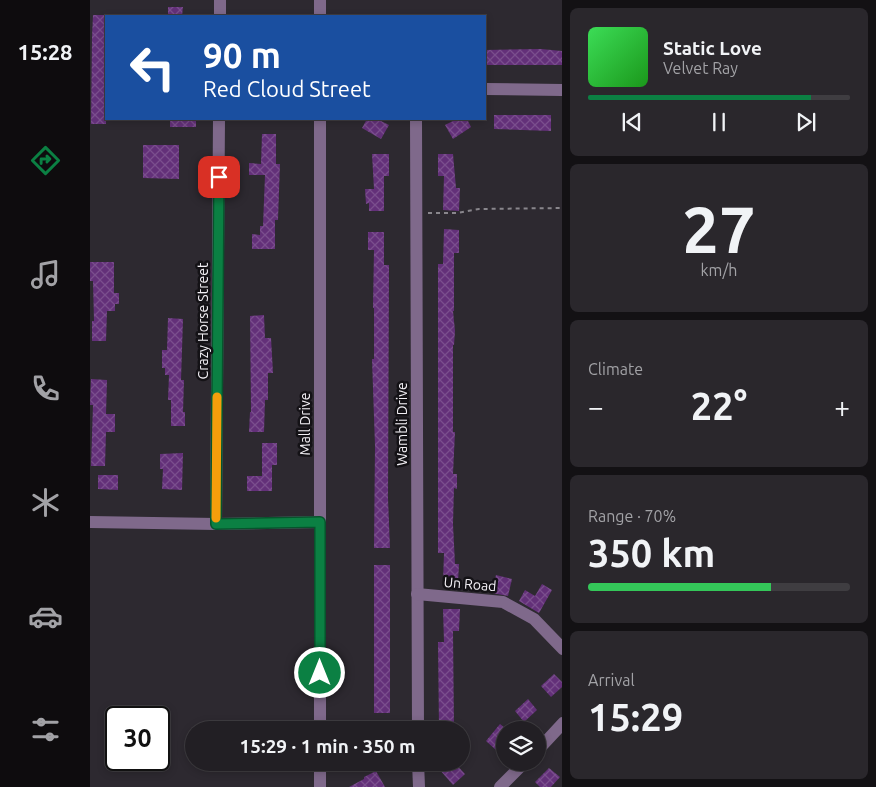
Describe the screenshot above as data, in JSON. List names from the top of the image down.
{
  "streets": {
    "street": [
      "Crazy Horse Street",
      "Mall Drive",
      "Wambli Drive",
      "Un Road"
    ]
  },
  "crossings": [
    ["Wambli Drive", "Un Road"]
  ],
  "page": {
    "tabs": "15:28",
    "turn": ["90 m", "Red Cloud Street"],
    "song": ["Static Love", "Velvet Ray"],
    "tile": [
      ["27", "km/h"],
      "Climate",
      ["Range · 70%", "350 km"],
      ["Arrival", "15:29"]
    ],
    "heat": ["−", "22°", "+"],
    "limit": "30",
    "trip": "15:29 · 1 min · 350 m"
  }
}
